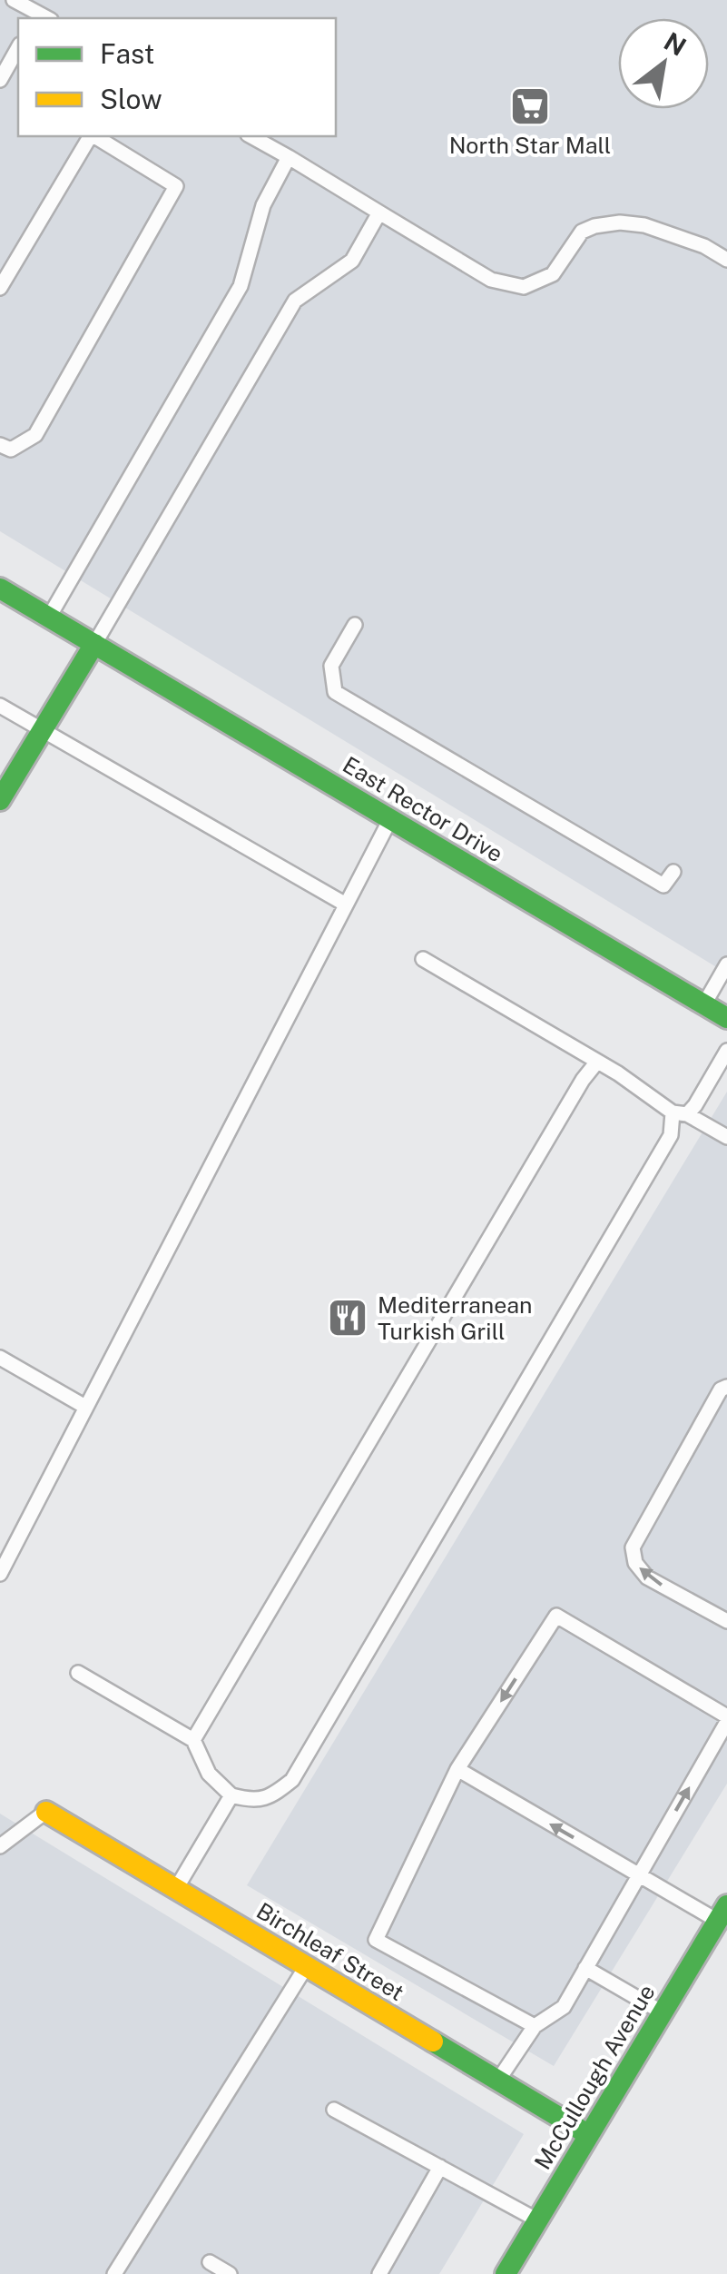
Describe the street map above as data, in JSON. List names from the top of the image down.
{
  "streets": {
    "street": ["East Rector Drive", "Birchleaf Street", "McCullough Avenue"]
  },
  "crossings": [
    ["Birchleaf Street", "McCullough Avenue"]
  ],
  "places": {
    "supermarket": ["North Star Mall"],
    "restaurant": ["Mediterranean Turkish Grill"]
  },
  "legend": ["Fast", "Slow"],
  "north": "top right"
}
